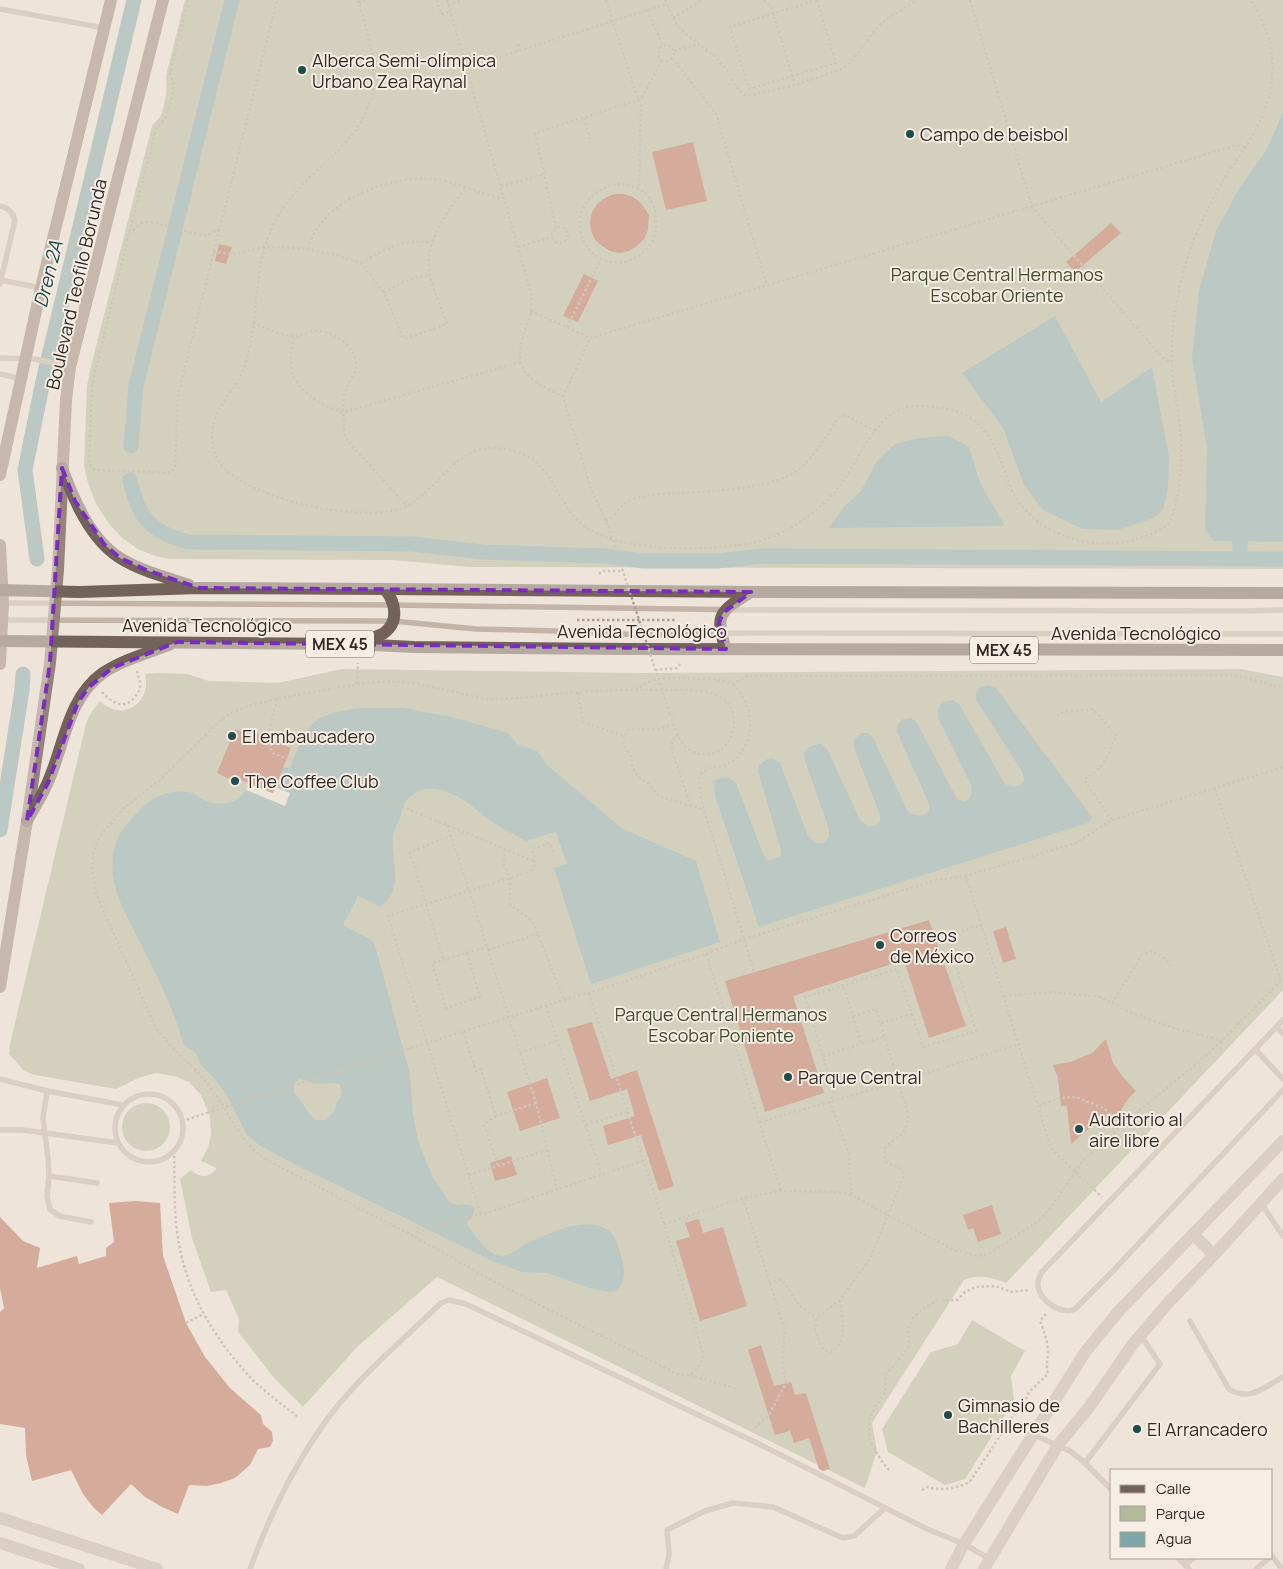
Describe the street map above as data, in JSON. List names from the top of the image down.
{
  "streets": {
    "main road": ["Boulevard Teofilo Borunda", "Avenida Tecnológico", "MEX 45"]
  },
  "crossings": [
    ["Boulevard Teofilo Borunda", "Avenida Tecnológico"]
  ],
  "water": ["Dren 2A"],
  "parks": ["Parque Central Hermanos Escobar Oriente", "Parque Central Hermanos Escobar Poniente"],
  "places": [
    "Alberca Semi-olímpica Urbano Zea Raynal",
    "Campo de beisbol",
    "El embaucadero",
    "The Coffee Club",
    "Correos de México",
    "Parque Central",
    "Auditorio al aire libre",
    "Gimnasio de Bachilleres",
    "El Arrancadero"
  ],
  "legend": ["Calle", "Parque", "Agua"]
}
